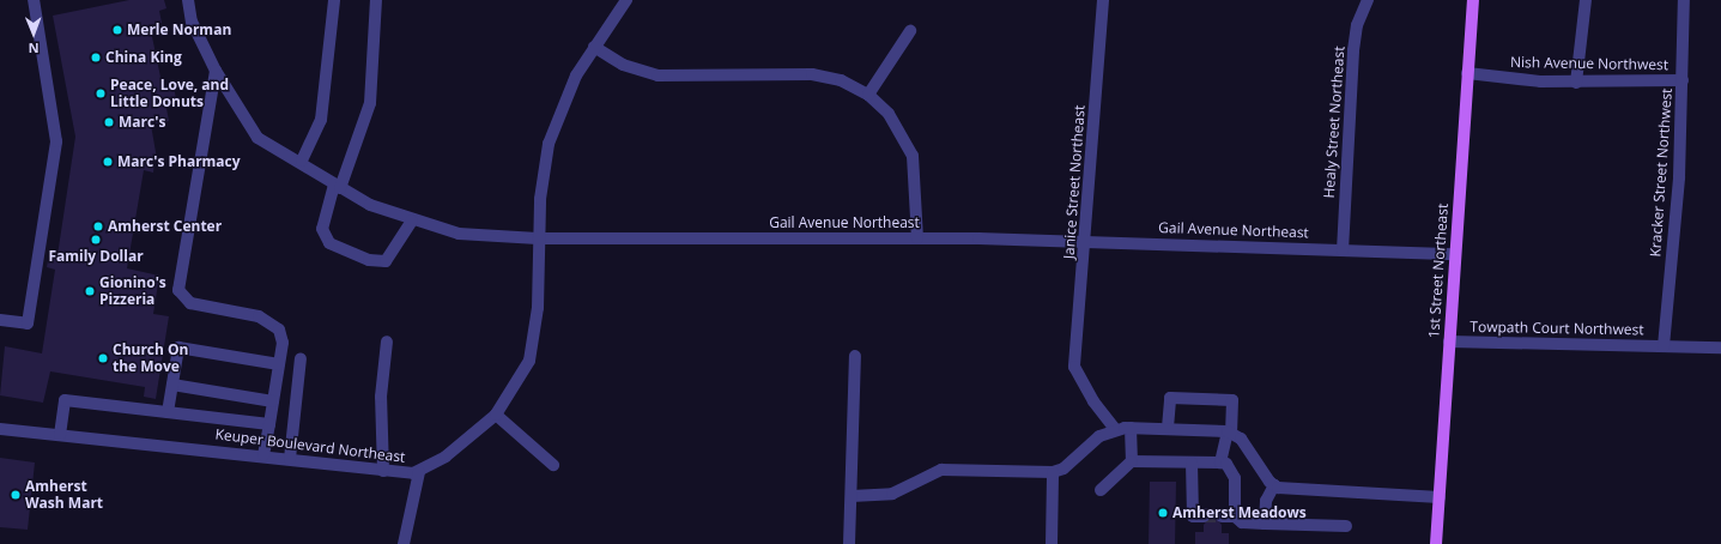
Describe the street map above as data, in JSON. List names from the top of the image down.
{
  "streets": {
    "main road": ["1st Street Northeast"],
    "street": [
      "Nish Avenue Northwest",
      "Healy Street Northeast",
      "Kracker Street Northwest",
      "Janice Street Northeast",
      "Gail Avenue Northeast",
      "Towpath Court Northwest",
      "Keuper Boulevard Northeast"
    ]
  },
  "crossings": [
    ["Nish Avenue Northwest", "Kracker Street Northwest"],
    ["Nish Avenue Northwest", "1st Street Northeast"],
    ["Healy Street Northeast", "Gail Avenue Northeast"],
    ["Kracker Street Northwest", "Towpath Court Northwest"],
    ["Janice Street Northeast", "Gail Avenue Northeast"],
    ["Gail Avenue Northeast", "1st Street Northeast"],
    ["Gail Avenue Northeast", "Keuper Boulevard Northeast"],
    ["1st Street Northeast", "Towpath Court Northwest"]
  ],
  "places": [
    "Merle Norman",
    "China King",
    "Peace, Love, and Little Donuts",
    "Marc's",
    "Marc's Pharmacy",
    "Amherst Center",
    "Family Dollar",
    "Gionino's Pizzeria",
    "Church On the Move",
    "Amherst Wash Mart",
    "Amherst Meadows"
  ],
  "north": "bottom"
}
